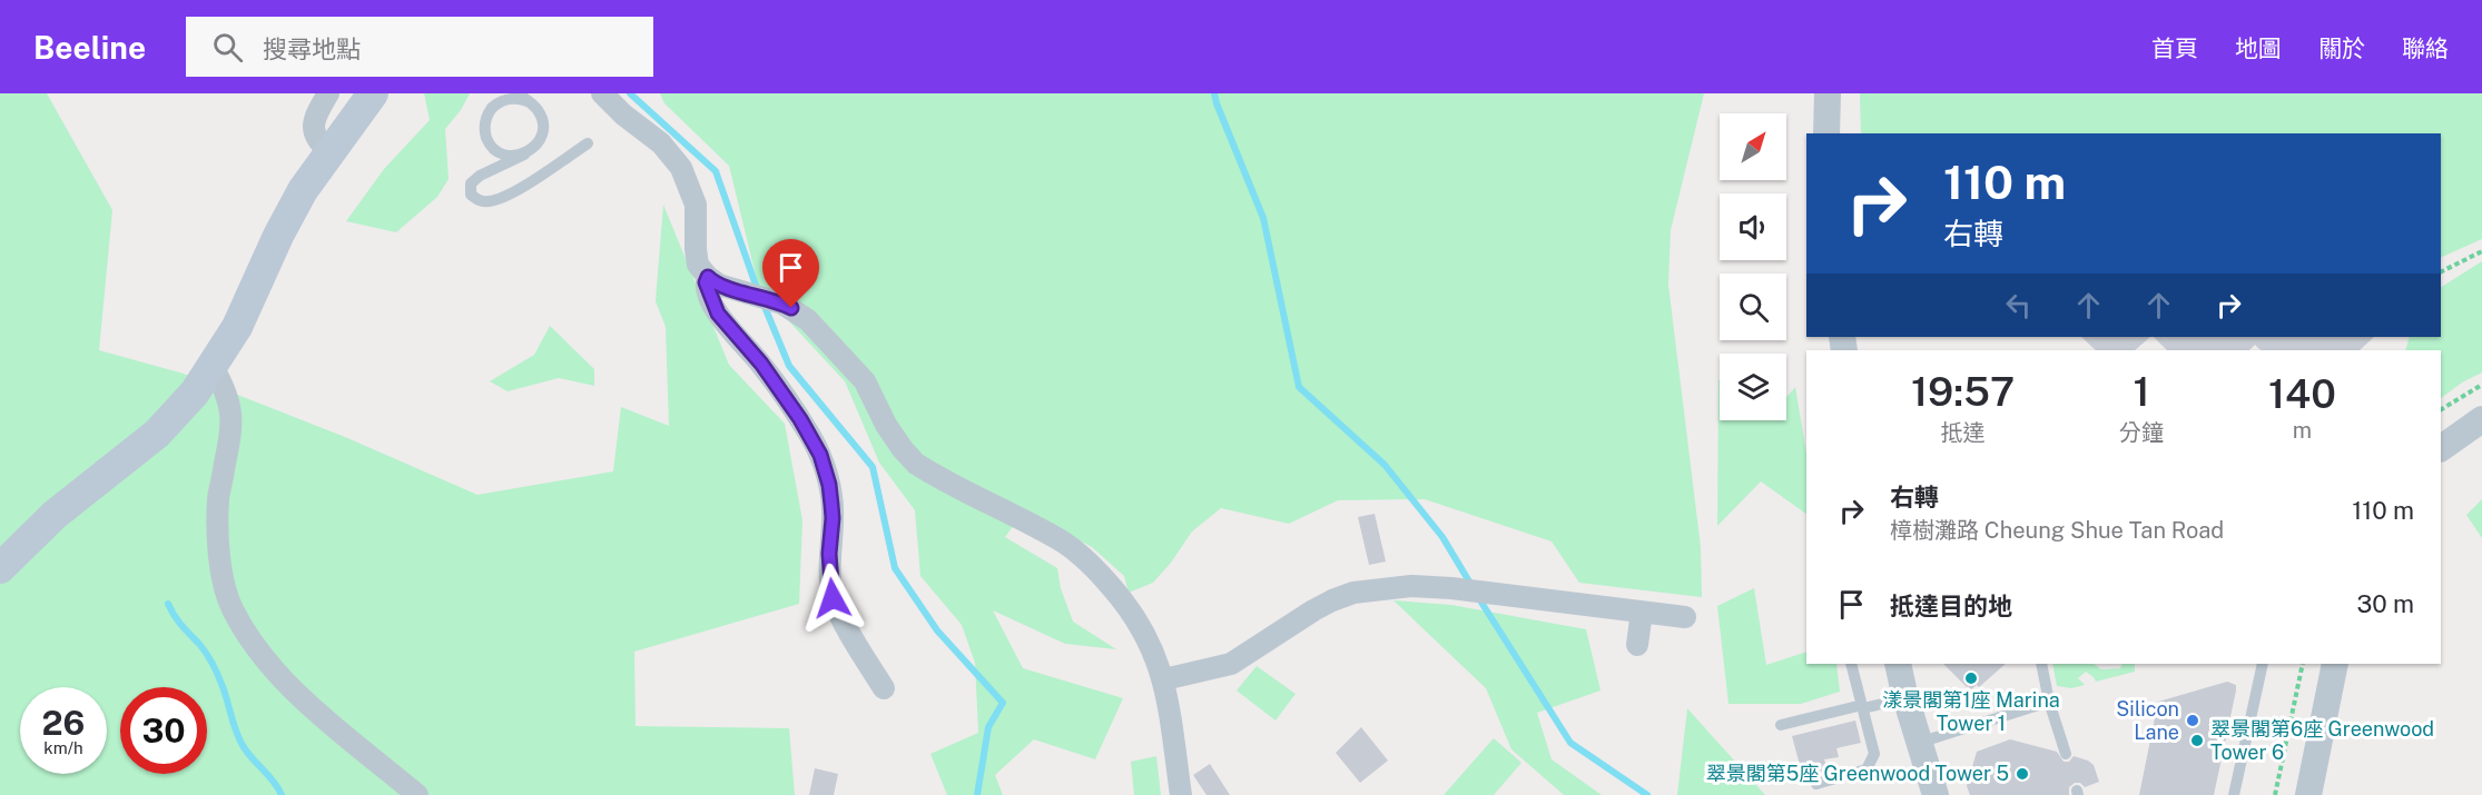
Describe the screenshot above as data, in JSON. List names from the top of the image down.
{
  "places": [
    "漾景閣第1座 Marina Tower 1",
    "Silicon Lane",
    "翠景閣第6座 Greenwood Tower 6",
    "翠景閣第5座 Greenwood Tower 5"
  ],
  "north": "top right",
  "page": {
    "header": "Beeline",
    "search": "搜尋地點",
    "nav": [
      "首頁",
      "地圖",
      "關於",
      "聯絡"
    ],
    "turn": ["110 m", "右轉"],
    "eta": [
      "19:57",
      "抵達",
      "1",
      "分鐘",
      "140",
      "m"
    ],
    "list": [
      {
        "name": "右轉",
        "note": "樟樹灘路 Cheung Shue Tan Road",
        "value": "110 m"
      },
      {
        "name": "抵達目的地",
        "value": "30 m"
      }
    ],
    "speed": "26 km/h",
    "limit": "30"
  }
}
